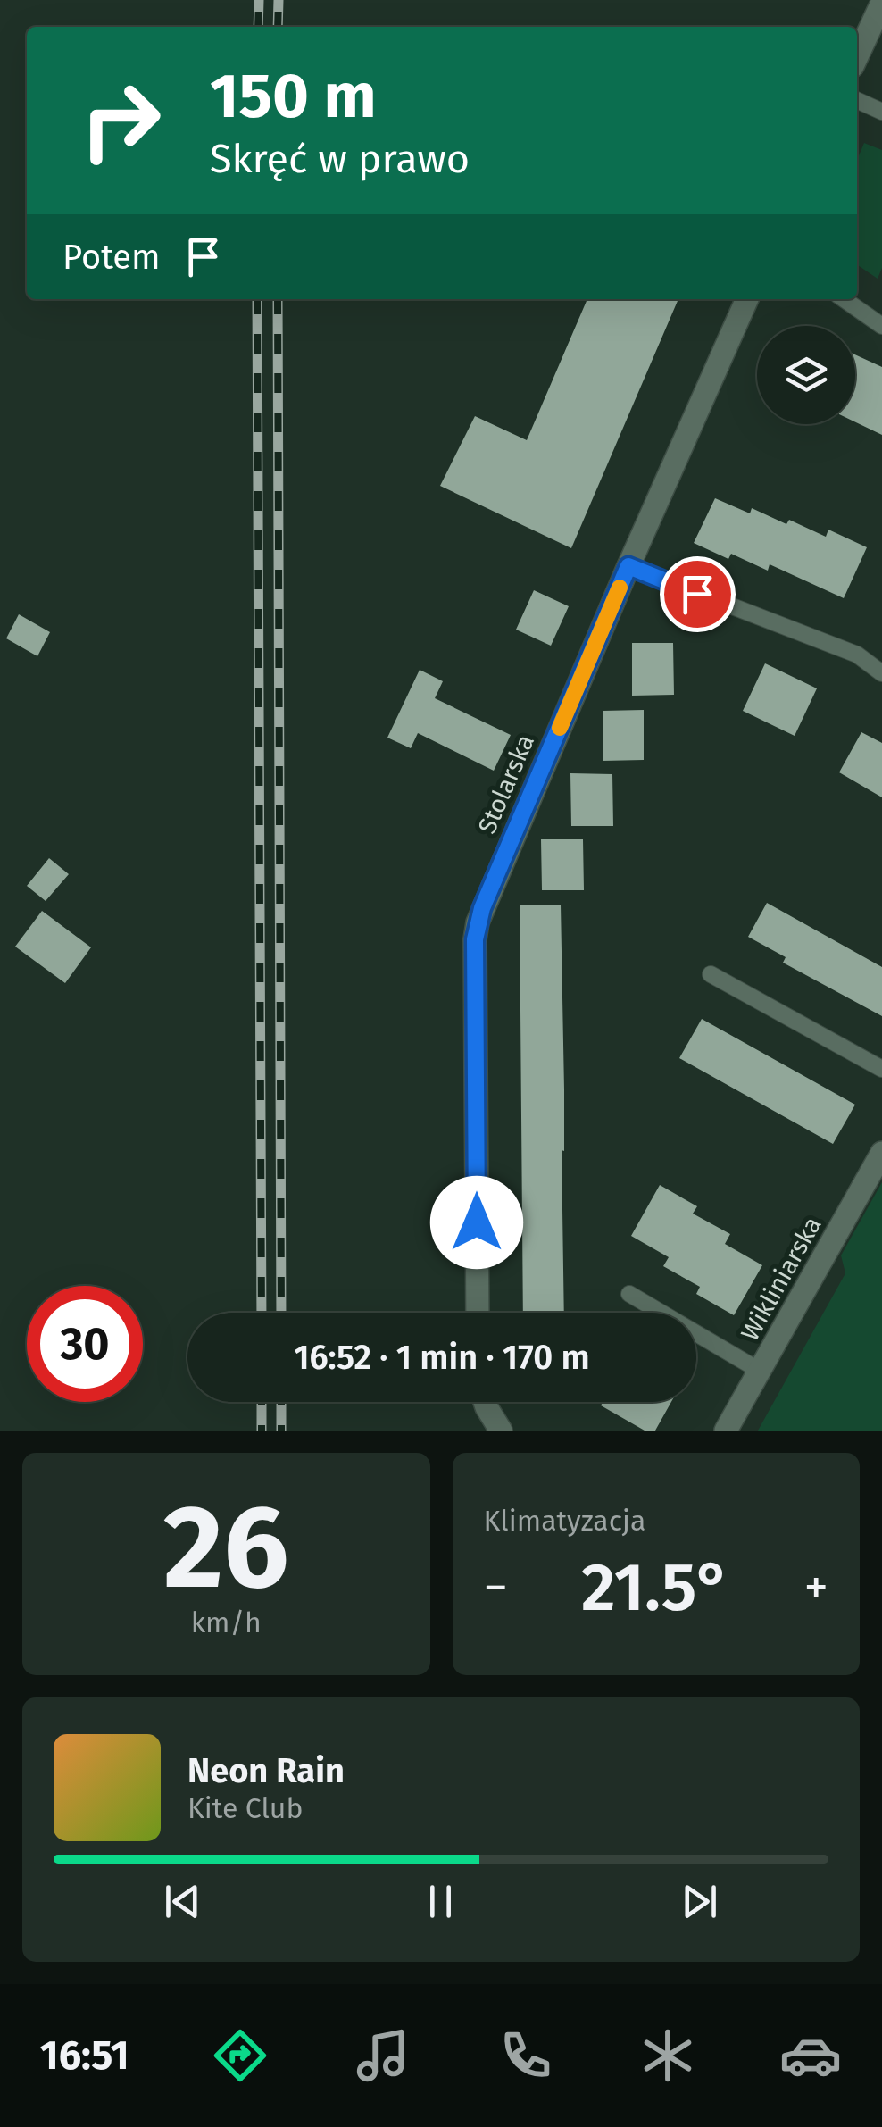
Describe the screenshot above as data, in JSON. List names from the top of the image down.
{
  "streets": {
    "street": ["Stolarska", "Wikliniarska"]
  },
  "page": {
    "turn": ["150 m", "Skręć w prawo"],
    "then": "Potem",
    "limit": "30",
    "trip": "16:52 · 1 min · 170 m",
    "tile": [
      ["26", "km/h"],
      "Klimatyzacja"
    ],
    "heat": ["−", "21.5°", "+"],
    "song": ["Neon Rain", "Kite Club"],
    "tabs": "16:51"
  }
}
